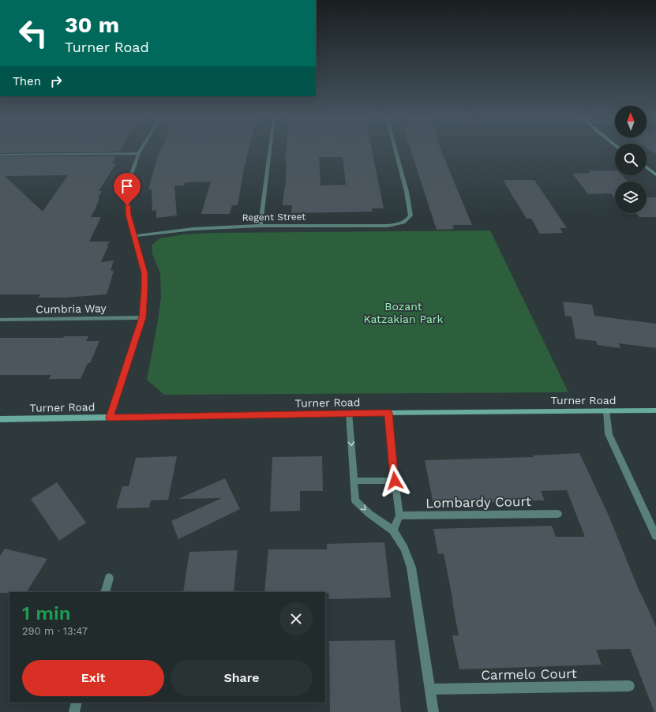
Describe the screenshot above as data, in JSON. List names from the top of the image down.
{
  "streets": {
    "main road": ["Turner Road"],
    "street": [
      "Regent Street",
      "Cumbria Way",
      "Lombardy Court",
      "Carmelo Court"
    ]
  },
  "parks": ["Bozant Katzakian Park"],
  "north": "top",
  "page": {
    "turn": ["30 m", "Turner Road"],
    "then": "Then",
    "heading": ["1 min", "290 m · 13:47"],
    "buttons": ["Exit", "Share"]
  }
}
